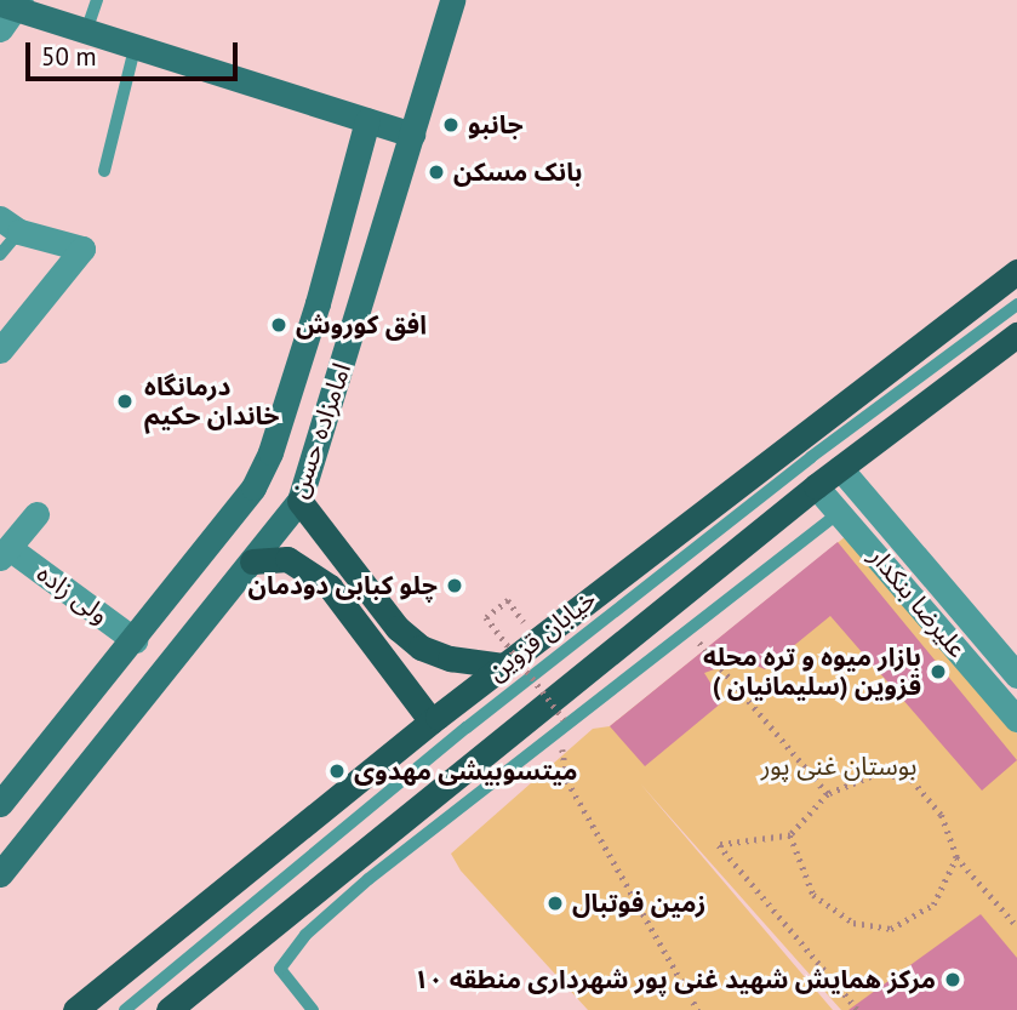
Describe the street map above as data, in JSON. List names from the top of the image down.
{
  "streets": {
    "main road": ["امامزاده حسن", "خیابان قزوین"],
    "street": ["ولی زاده", "علیرضا بنکدار"]
  },
  "crossings": [
    ["امامزاده حسن", "ولی زاده"]
  ],
  "parks": ["بوستان غنی پور"],
  "places": [
    "جانبو",
    "بانک مسکن",
    "افق کوروش",
    "درمانگاه خاندان حکیم",
    "چلو کبابی دودمان",
    "بازار میوه و تره محله قزوین (سلیمانیان )",
    "میتسوبیشی مهدوی",
    "زمین فوتبال",
    "مرکز همایش شهید غنی پور شهرداری منطقه ۱۰"
  ],
  "scale_bar": "50 m"
}
